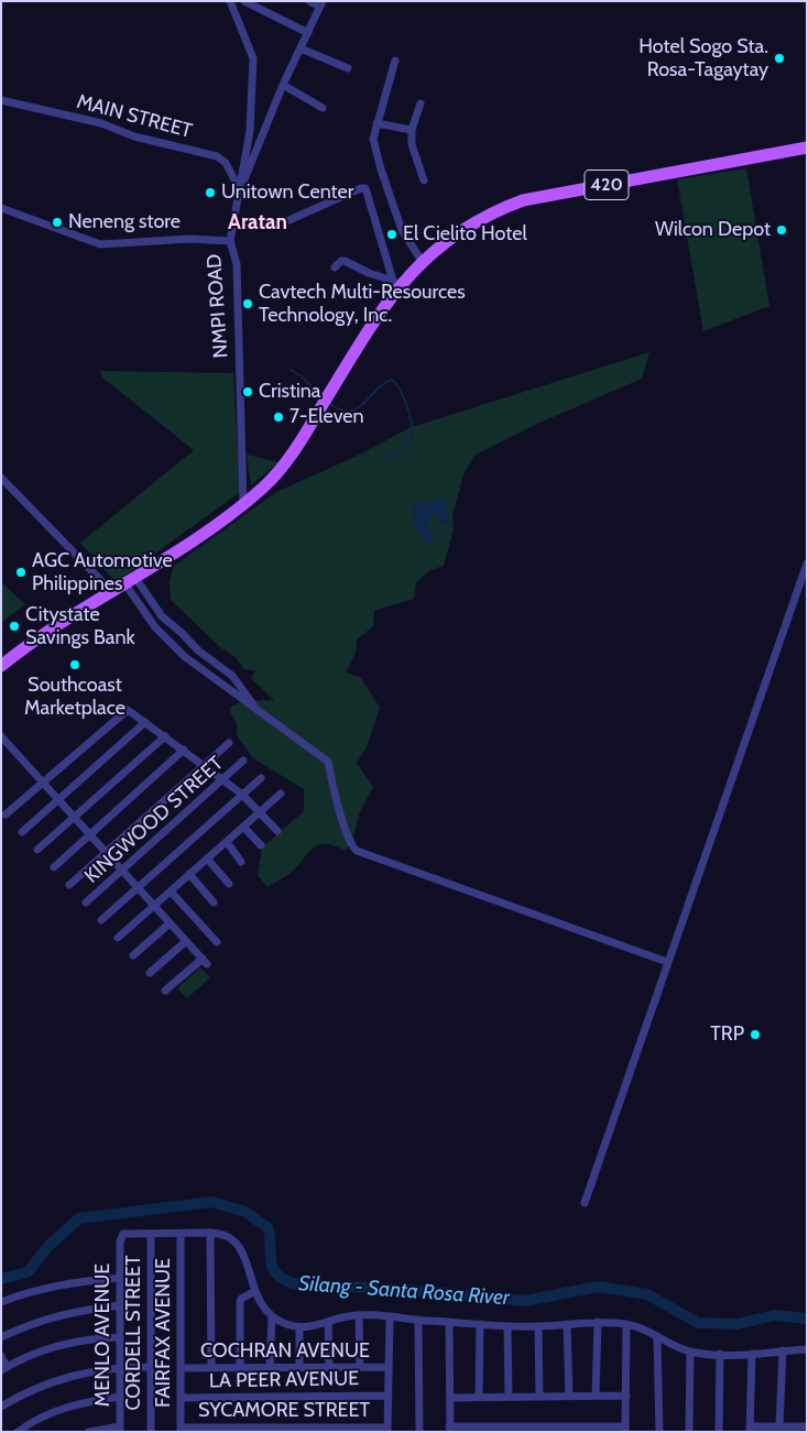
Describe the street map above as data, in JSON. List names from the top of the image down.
{
  "streets": {
    "main road": ["420"],
    "street": [
      "MAIN STREET",
      "NMPI ROAD",
      "KINGWOOD STREET",
      "CORDELL STREET",
      "FAIRFAX AVENUE",
      "MENLO AVENUE",
      "COCHRAN AVENUE",
      "LA PEER AVENUE",
      "SYCAMORE STREET"
    ]
  },
  "crossings": [
    ["420", "NMPI ROAD"],
    ["CORDELL STREET", "MENLO AVENUE"],
    ["FAIRFAX AVENUE", "COCHRAN AVENUE"],
    ["FAIRFAX AVENUE", "LA PEER AVENUE"],
    ["FAIRFAX AVENUE", "SYCAMORE STREET"]
  ],
  "districts": ["Aratan"],
  "water": ["Silang - Santa Rosa River"],
  "places": [
    "Hotel Sogo Sta. Rosa-Tagaytay",
    "Unitown Center",
    "Neneng store",
    "Wilcon Depot",
    "El Cielito Hotel",
    "Cavtech Multi-Resources Technology, Inc.",
    "Cristina",
    "7-Eleven",
    "AGC Automotive Philippines",
    "Citystate Savings Bank",
    "Southcoast Marketplace",
    "TRP"
  ]
}
